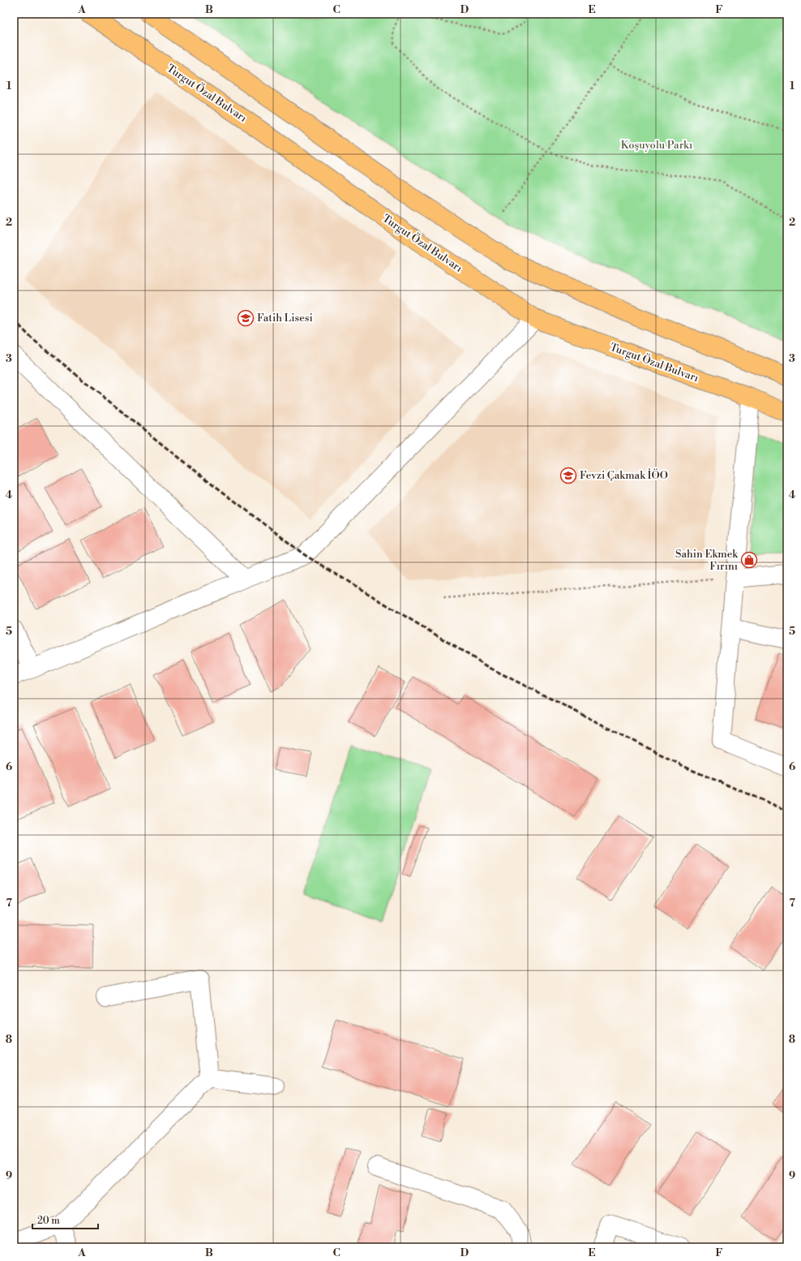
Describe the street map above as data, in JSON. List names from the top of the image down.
{
  "streets": {
    "main road": ["Turgut Özal Bulvarı"]
  },
  "parks": ["Koşuyolu Parkı"],
  "places": {
    "school or university": ["Fatih Lisesi", "Fevzi Çakmak İÖO"],
    "shop": ["Sahin Ekmek Fırını"]
  },
  "scale_bar": "20 m",
  "grid": {
    "columns": [
      "A",
      "B",
      "C",
      "D",
      "E",
      "F"
    ],
    "rows": [
      "1",
      "2",
      "3",
      "4",
      "5",
      "6",
      "7",
      "8",
      "9"
    ]
  }
}
